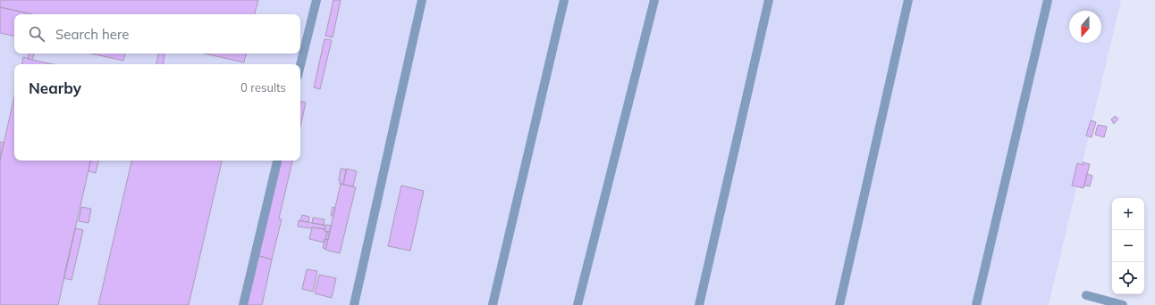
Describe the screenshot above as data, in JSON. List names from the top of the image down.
{
  "north": "bottom",
  "page": {
    "search": "Search here",
    "heading": ["Nearby", "0 results"],
    "map_buttons": ["+", "−"]
  }
}
